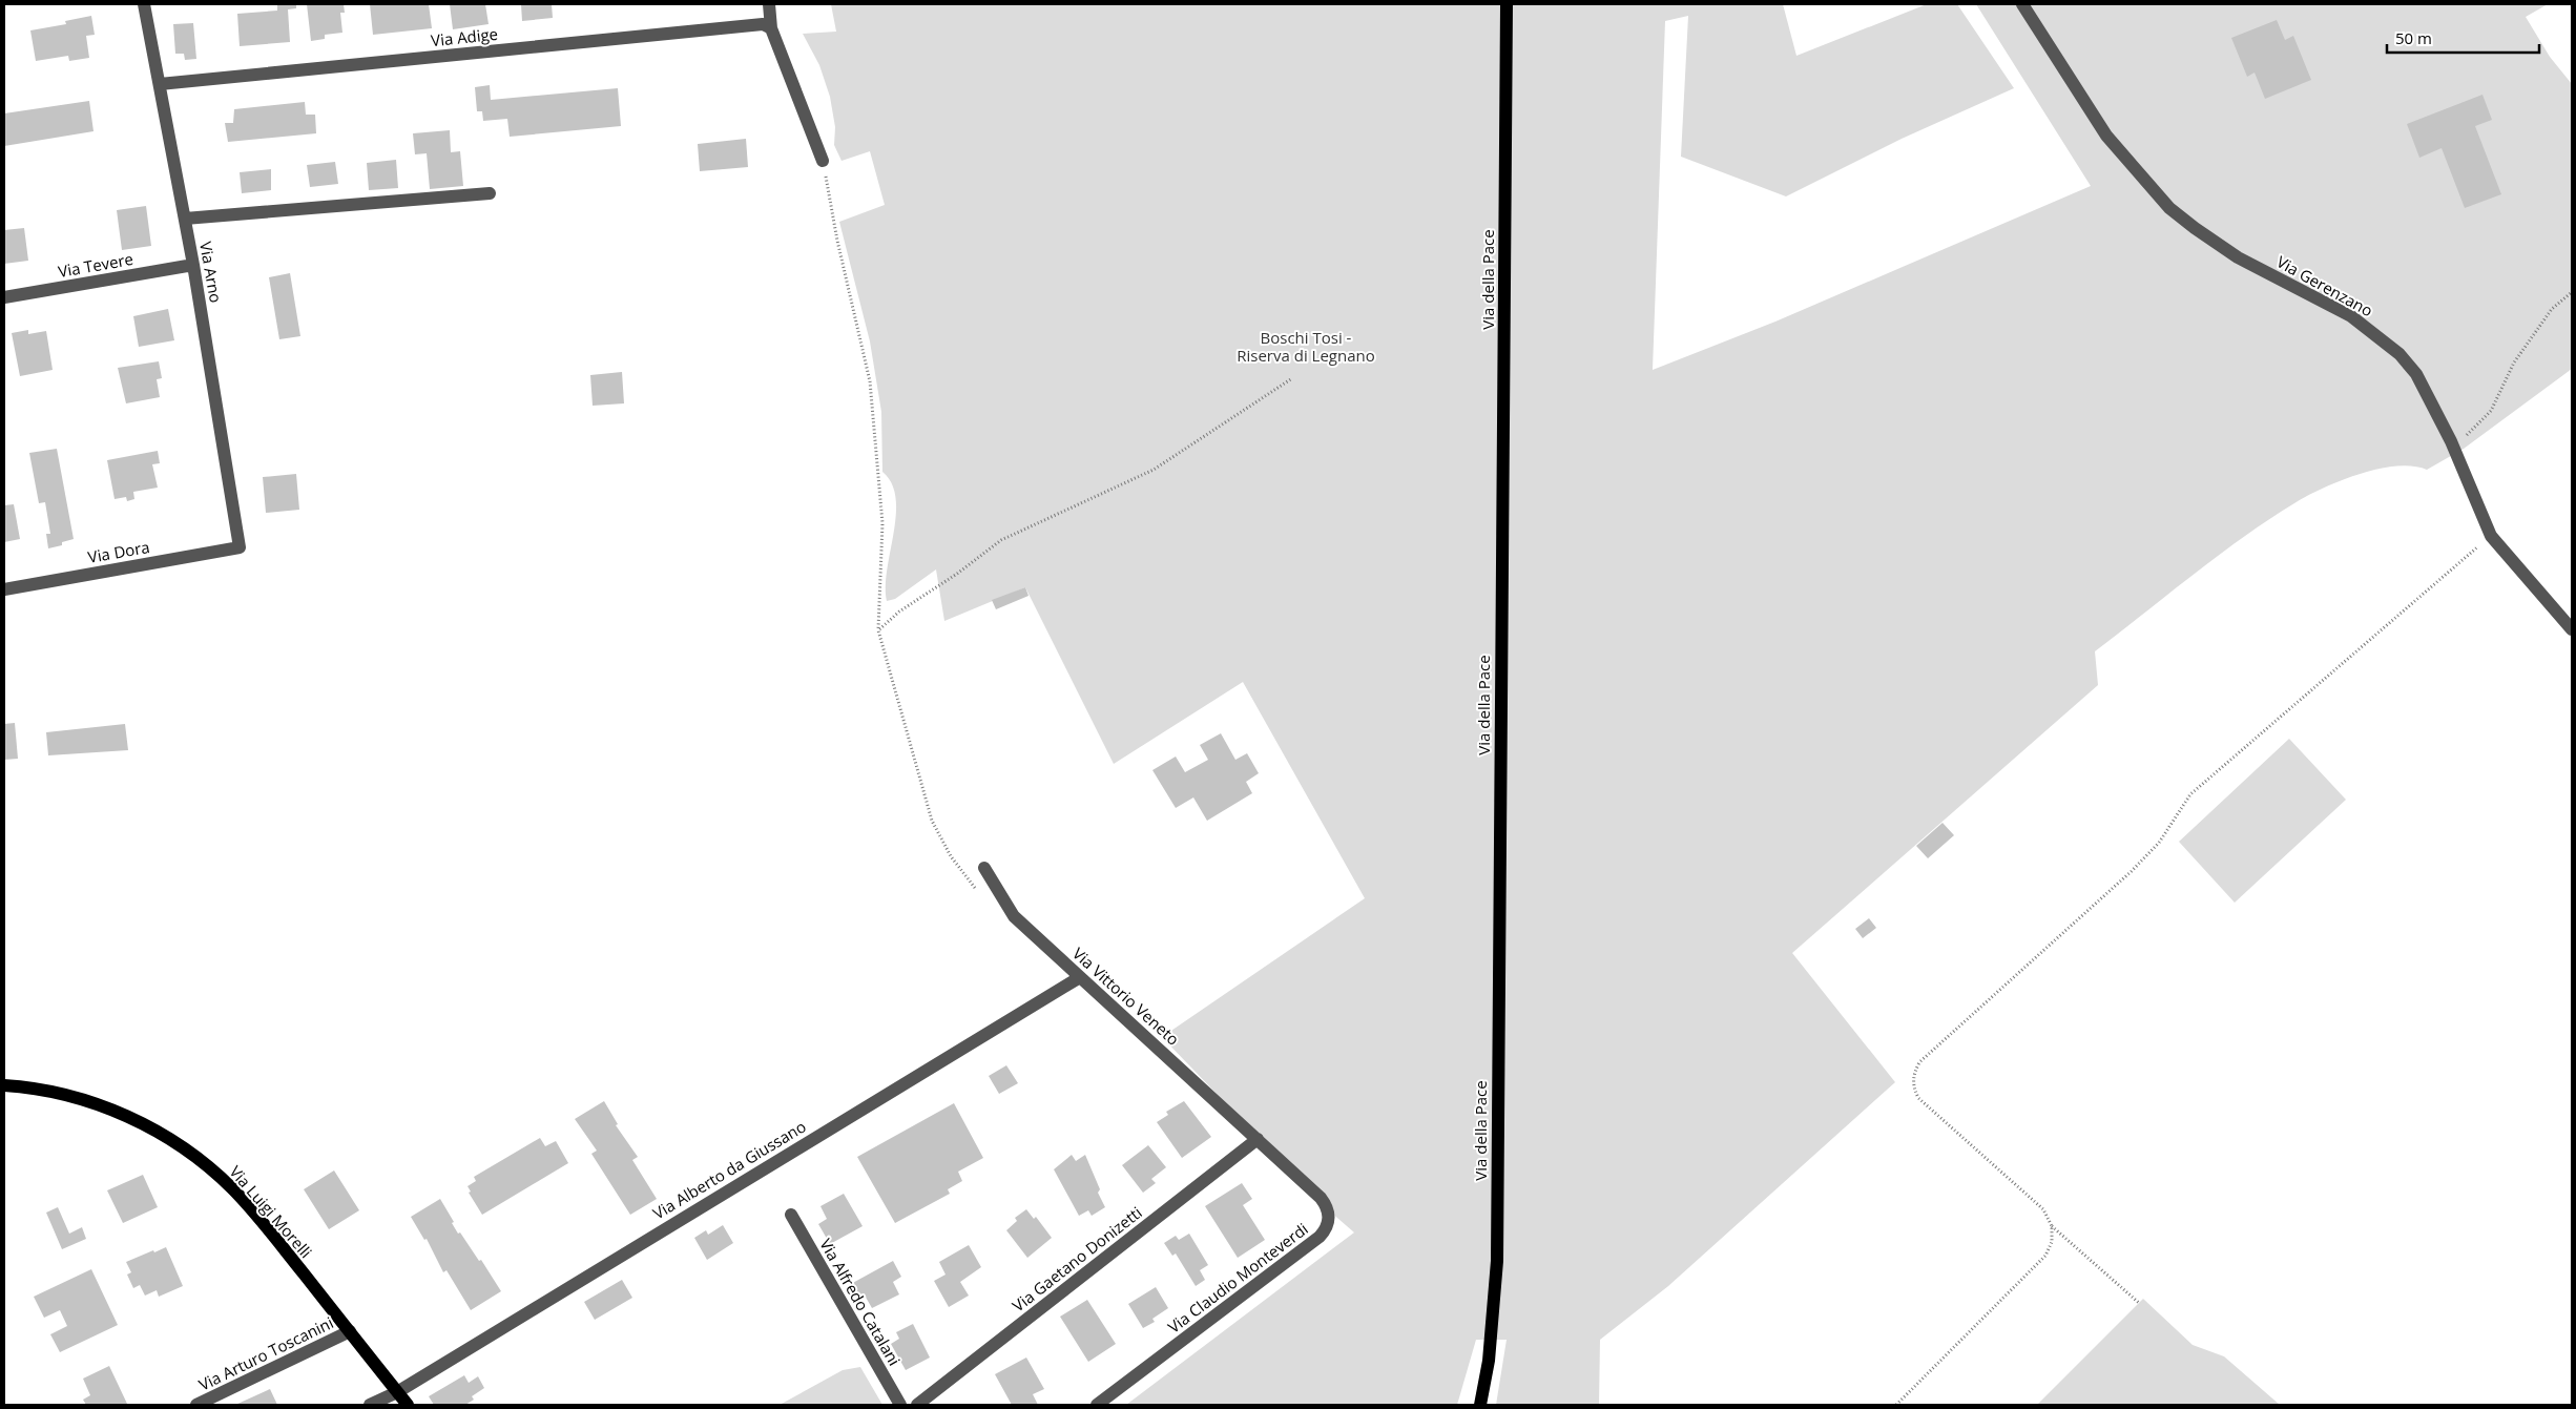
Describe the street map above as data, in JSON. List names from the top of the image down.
{
  "streets": {
    "main road": ["Via della Pace", "Via Luigi Morelli"],
    "street": [
      "Via Adige",
      "Via Tevere",
      "Via Arno",
      "Via Gerenzano",
      "Via Dora",
      "Via Vittorio Veneto",
      "Via Alberto da Giussano",
      "Via Gaetano Donizetti",
      "Via Claudio Monteverdi",
      "Via Alfredo Catalani",
      "Via Arturo Toscanini"
    ]
  },
  "crossings": [
    ["Via Adige", "Via Arno"],
    ["Via Tevere", "Via Arno"],
    ["Via Arno", "Via Dora"],
    ["Via Vittorio Veneto", "Via Alberto da Giussano"],
    ["Via Vittorio Veneto", "Via Gaetano Donizetti"],
    ["Via Vittorio Veneto", "Via Claudio Monteverdi"],
    ["Via Alberto da Giussano", "Via Luigi Morelli"],
    ["Via Luigi Morelli", "Via Arturo Toscanini"],
    ["Via Gaetano Donizetti", "Via Claudio Monteverdi"]
  ],
  "parks": ["Boschi Tosi - Riserva di Legnano"],
  "scale_bar": "50 m"
}
